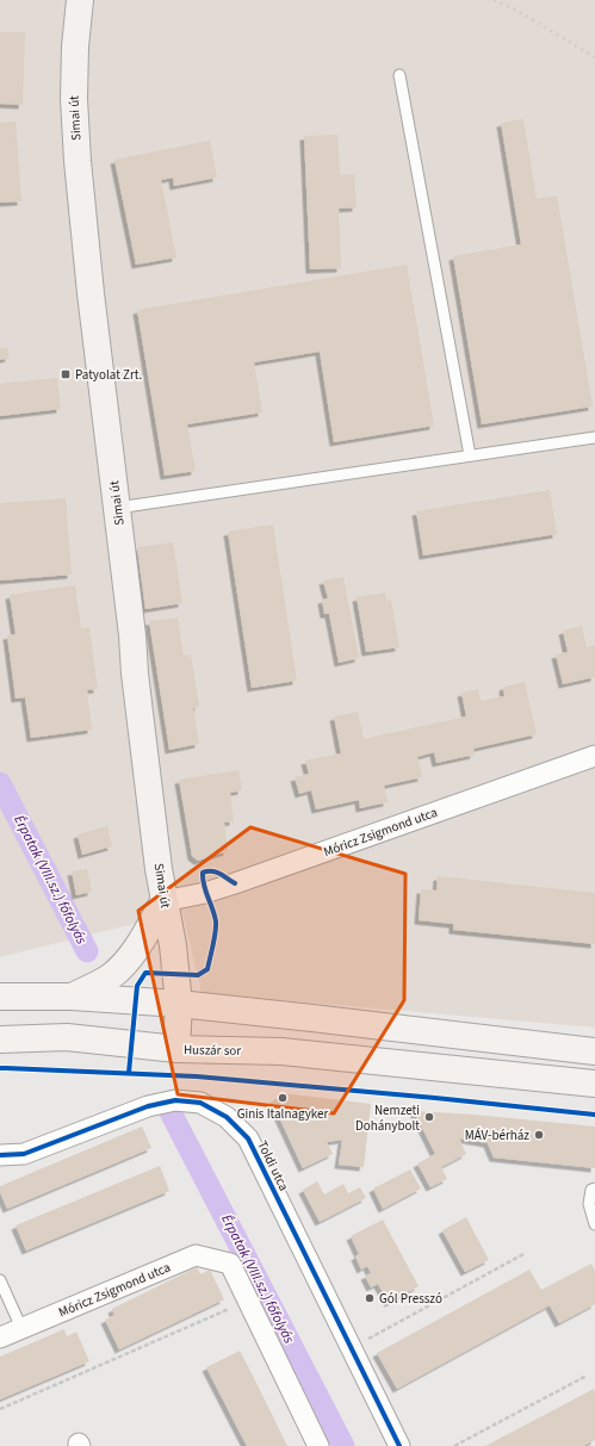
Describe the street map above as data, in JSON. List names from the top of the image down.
{
  "streets": {
    "main road": ["Simai út", "Huszár sor"],
    "street": ["Móricz Zsigmond utca", "Toldi utca"]
  },
  "crossings": [
    ["Simai út", "Móricz Zsigmond utca"],
    ["Simai út", "Huszár sor"]
  ],
  "water": ["Érpatak (VIII.sz.) főfolyás"],
  "places": {
    "transit": ["Patyolat Zrt."],
    "other": [
      "Ginis Italnagyker",
      "Nemzeti Dohánybolt",
      "MÁV-bérház",
      "Gól Presszó"
    ]
  }
}
